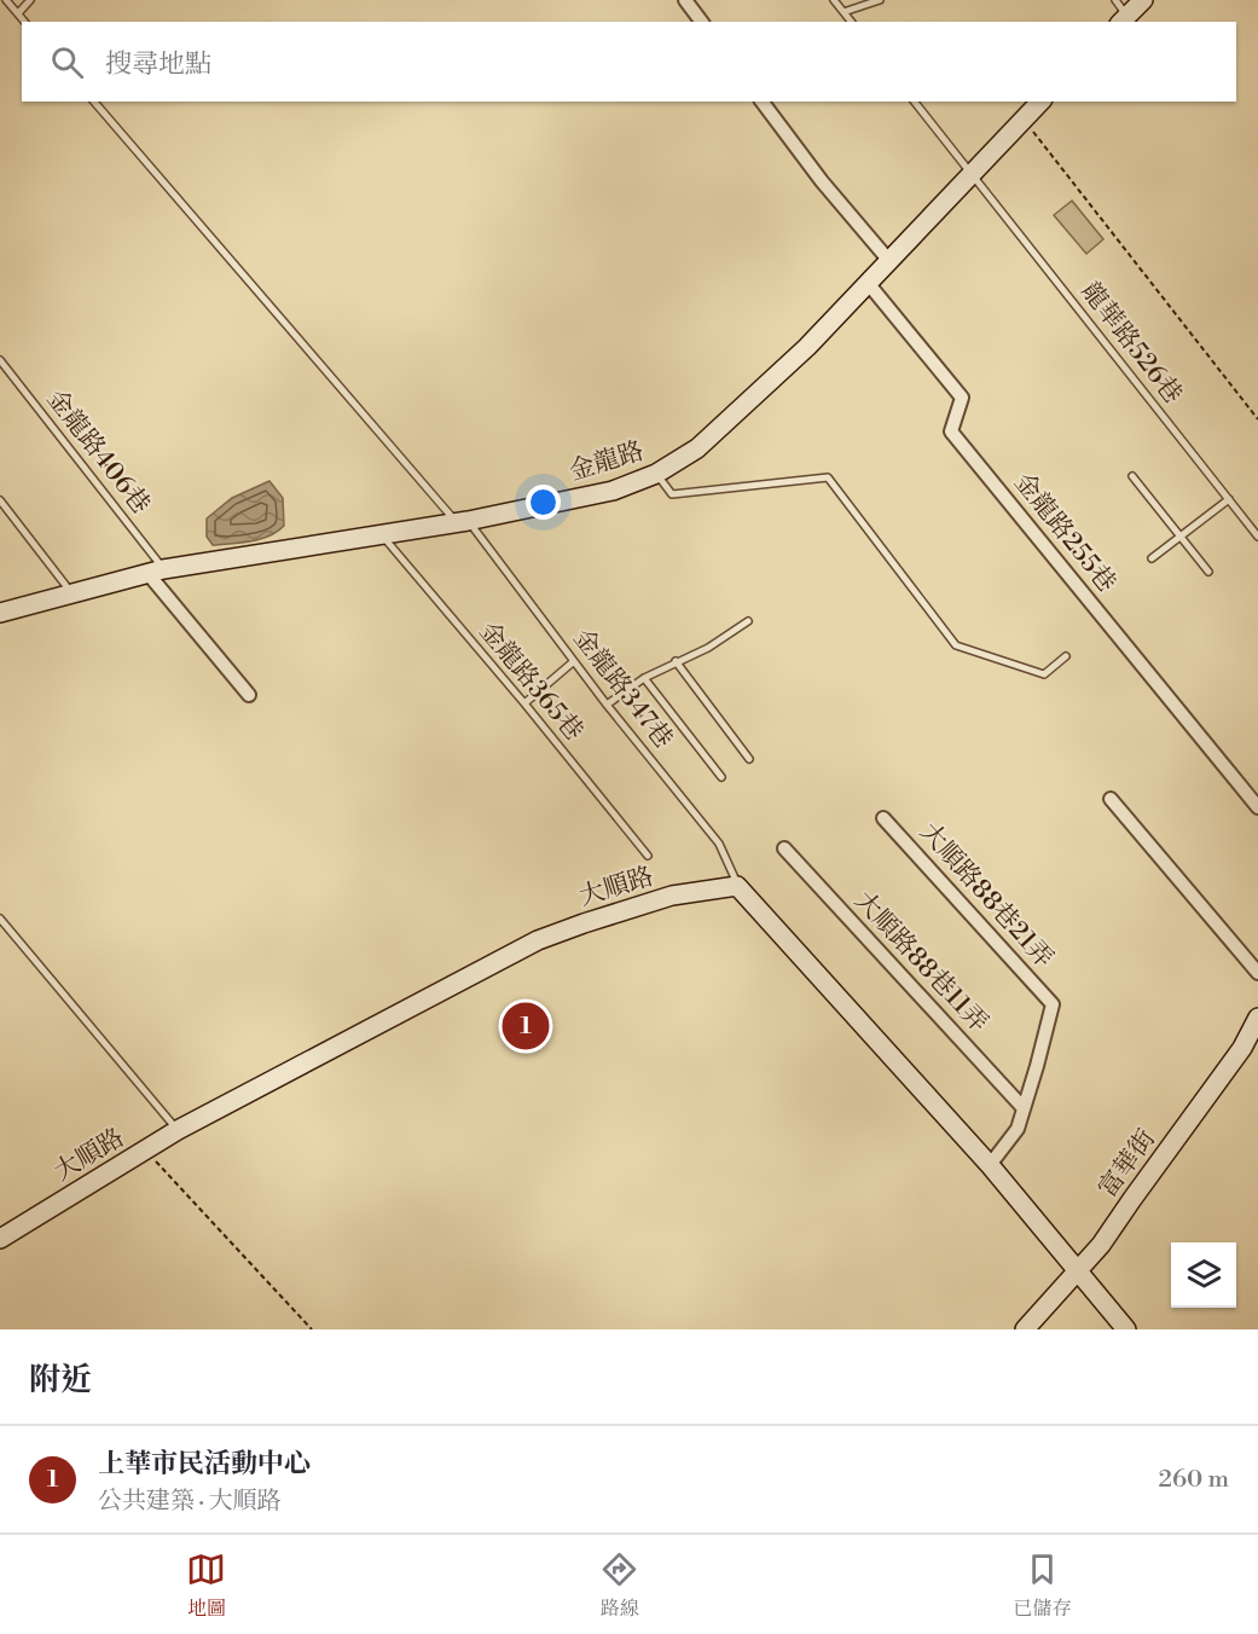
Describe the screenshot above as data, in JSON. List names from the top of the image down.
{
  "streets": {
    "street": [
      "金龍路",
      "金龍路255巷",
      "大順路",
      "大順路88巷21弄",
      "大順路88巷11弄",
      "富華街"
    ],
    "lane": [
      "龍華路526巷",
      "金龍路406巷",
      "金龍路365巷",
      "金龍路347巷"
    ]
  },
  "crossings": [
    ["龍華路526巷", "金龍路"],
    ["金龍路406巷", "金龍路"],
    ["金龍路", "金龍路255巷"],
    ["金龍路", "金龍路365巷"],
    ["金龍路", "金龍路347巷"],
    ["金龍路347巷", "大順路"],
    ["大順路88巷21弄", "大順路88巷11弄"]
  ],
  "page": {
    "search": "搜尋地點",
    "pins": "1",
    "heading": "附近",
    "list": [
      {
        "mark": "1",
        "name": "上華市民活動中心",
        "note": "公共建築 · 大順路",
        "value": "260 m"
      }
    ],
    "nav": ["地圖", "路線", "已儲存"]
  }
}
